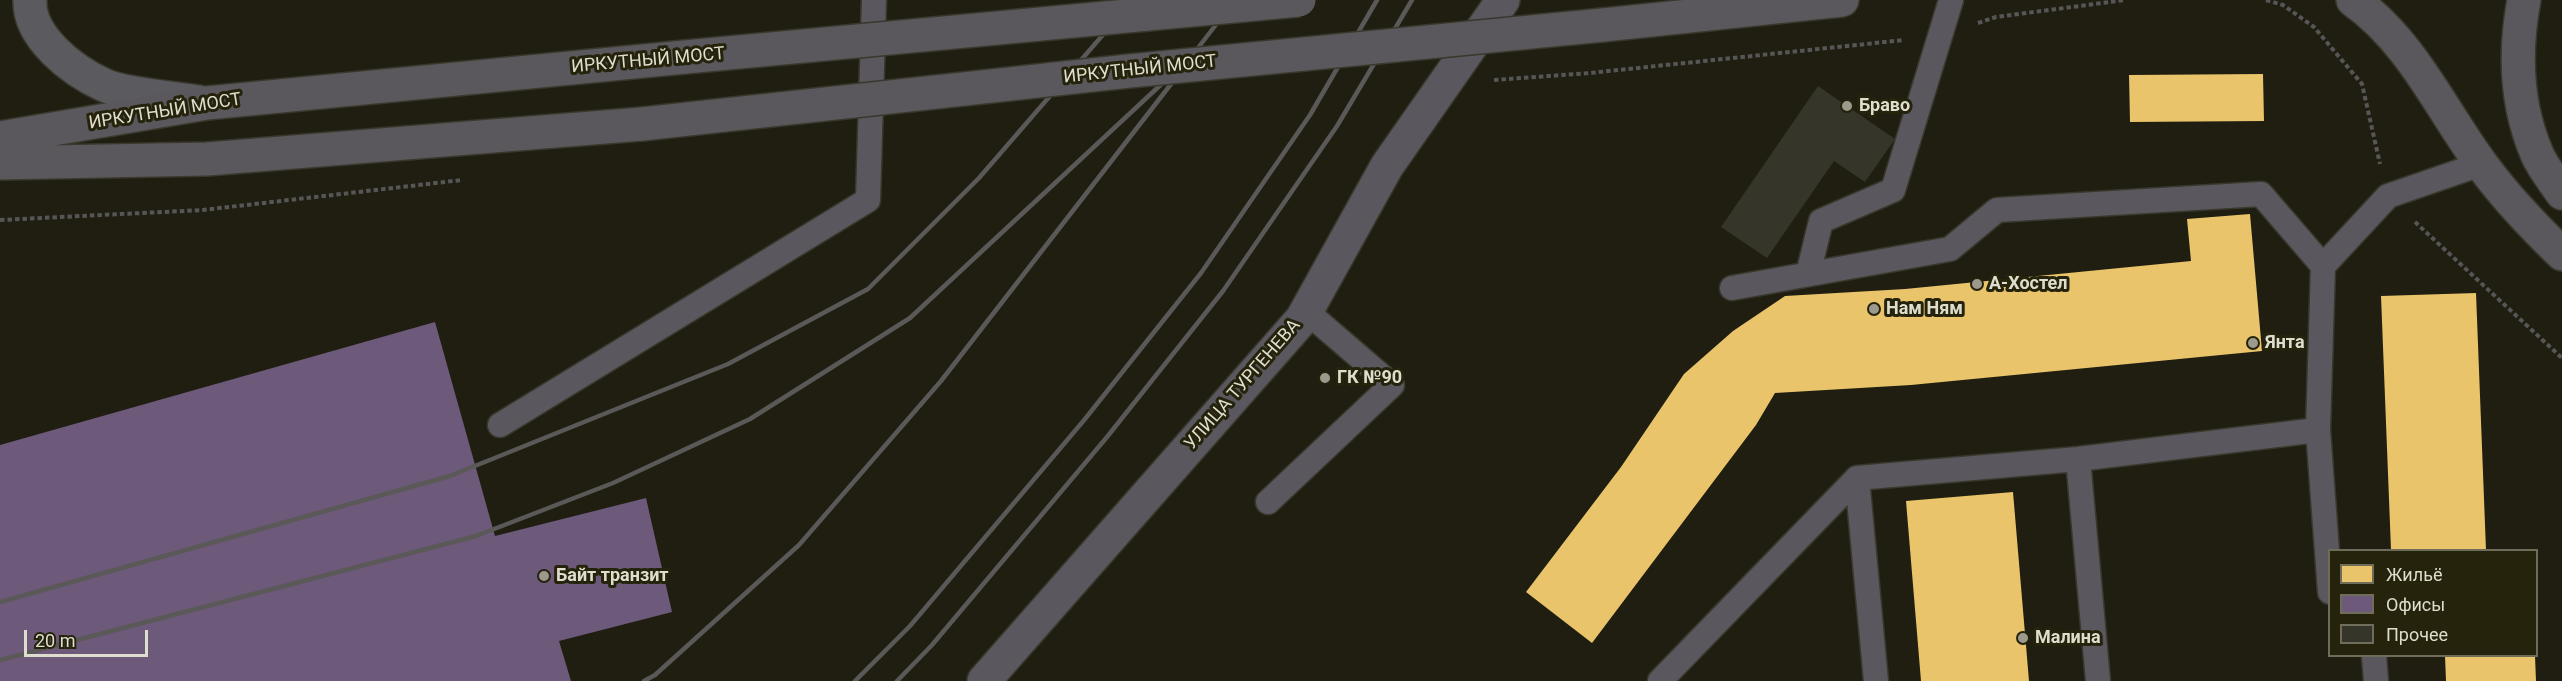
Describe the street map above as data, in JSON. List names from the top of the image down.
{
  "streets": {
    "main road": ["ИРКУТНЫЙ МОСТ"],
    "street": ["УЛИЦА ТУРГЕНЕВА"]
  },
  "places": [
    "Браво",
    "А-Хостел",
    "Нам Ням",
    "Янта",
    "ГК №90",
    "Байт транзит",
    "Малина"
  ],
  "legend": ["Жильё", "Офисы", "Прочее"],
  "scale_bar": "20 m"
}
